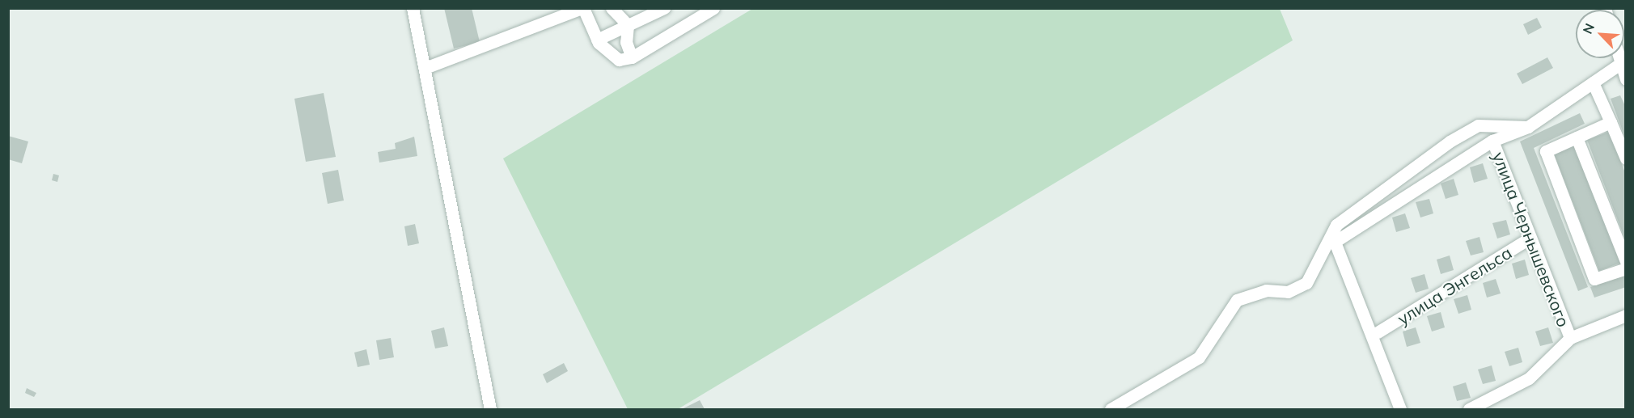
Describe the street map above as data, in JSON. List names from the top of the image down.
{
  "streets": {
    "street": ["улица Чернышевского", "улица Энгельса"]
  },
  "crossings": [
    ["улица Чернышевского", "улица Энгельса"]
  ],
  "north": "top left"
}
